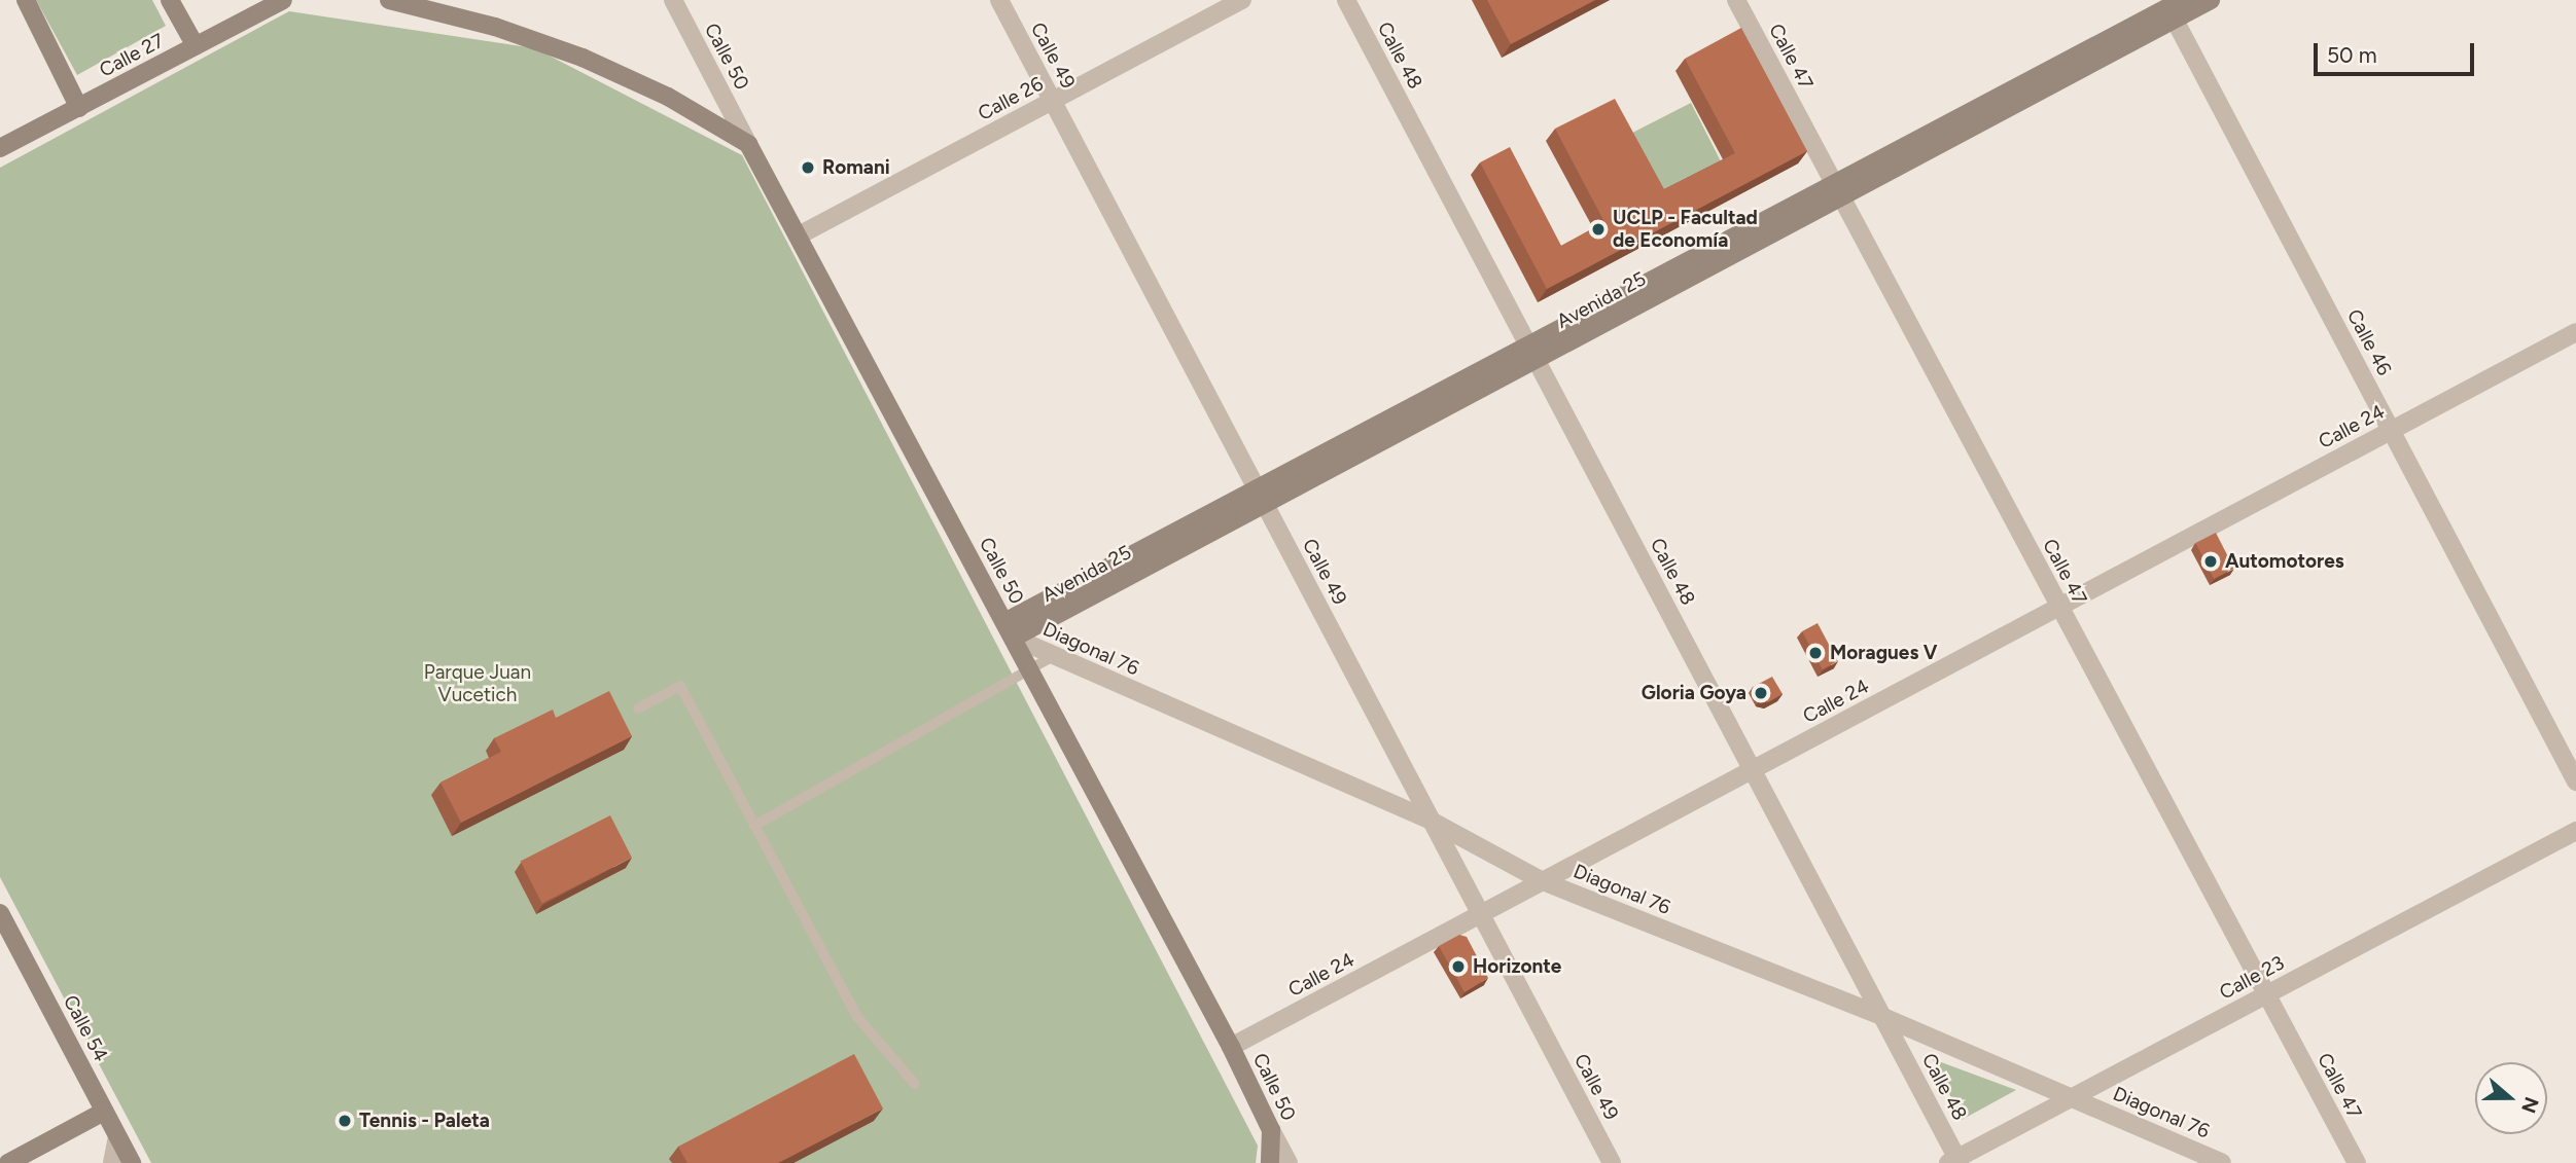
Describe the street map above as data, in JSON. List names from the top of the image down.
{
  "streets": {
    "main road": [
      "Calle 27",
      "Calle 50",
      "Avenida 25",
      "Calle 54"
    ],
    "street": [
      "Calle 49",
      "Calle 48",
      "Calle 47",
      "Calle 26",
      "Calle 46",
      "Calle 24",
      "Diagonal 76",
      "Calle 23"
    ]
  },
  "crossings": [
    ["Calle 49", "Calle 26"],
    ["Calle 49", "Avenida 25"],
    ["Calle 49", "Calle 24"],
    ["Calle 49", "Diagonal 76"],
    ["Calle 48", "Avenida 25"],
    ["Calle 48", "Calle 24"],
    ["Calle 48", "Diagonal 76"],
    ["Calle 48", "Calle 23"],
    ["Calle 50", "Calle 26"],
    ["Calle 50", "Avenida 25"],
    ["Calle 50", "Calle 24"],
    ["Calle 50", "Diagonal 76"],
    ["Calle 47", "Avenida 25"],
    ["Calle 47", "Calle 24"],
    ["Calle 47", "Calle 23"],
    ["Avenida 25", "Calle 46"],
    ["Avenida 25", "Diagonal 76"],
    ["Calle 46", "Calle 24"],
    ["Calle 24", "Diagonal 76"],
    ["Diagonal 76", "Calle 23"]
  ],
  "parks": ["Parque Juan Vucetich"],
  "places": [
    "Romani",
    "UCLP - Facultad de Economía",
    "Automotores",
    "Moragues V",
    "Gloria Goya",
    "Horizonte",
    "Tennis - Paleta"
  ],
  "scale_bar": "50 m",
  "north": "right"
}
